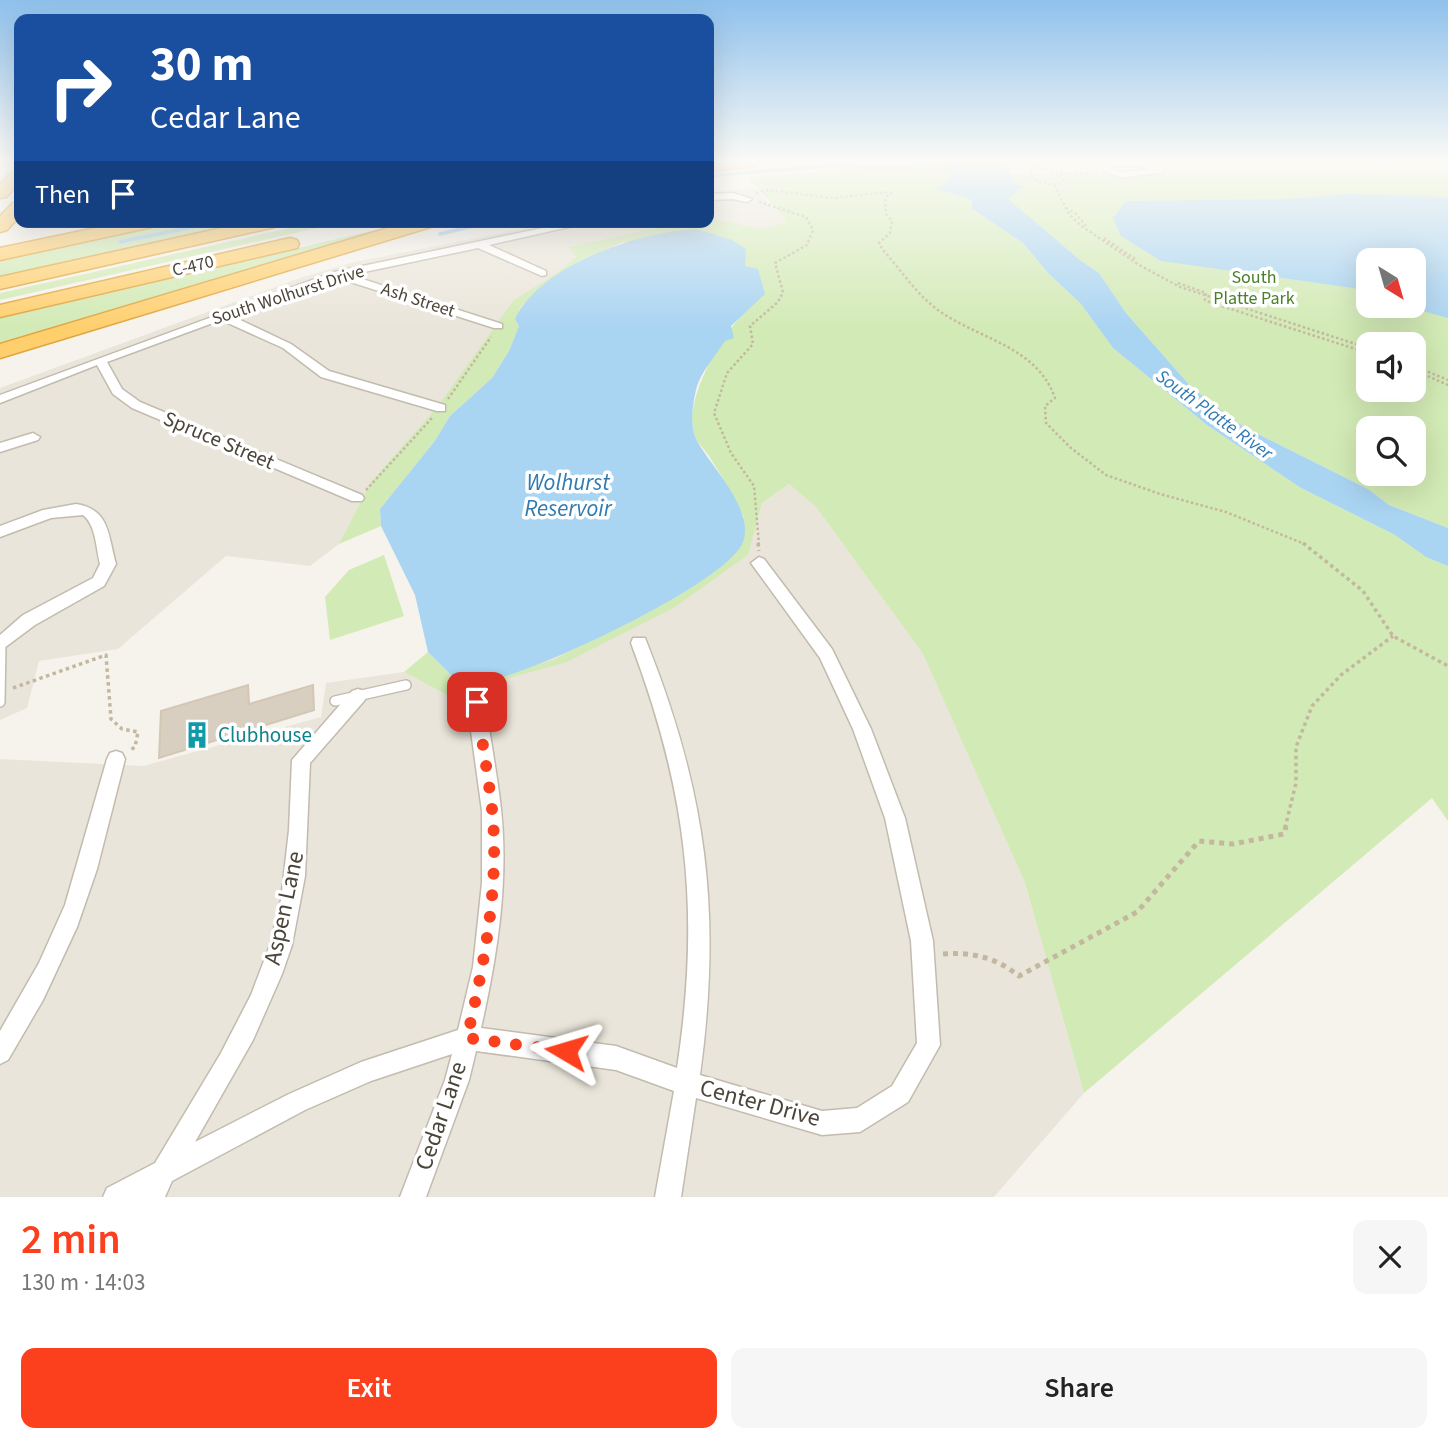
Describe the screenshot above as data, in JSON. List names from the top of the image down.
{
  "streets": {
    "highway": ["C-470"],
    "street": [
      "South Wolhurst Drive",
      "Ash Street",
      "Spruce Street",
      "Aspen Lane",
      "Center Drive",
      "Cedar Lane"
    ]
  },
  "crossings": [
    ["South Wolhurst Drive", "Ash Street"],
    ["South Wolhurst Drive", "Spruce Street"],
    ["Aspen Lane", "Center Drive"],
    ["Center Drive", "Cedar Lane"]
  ],
  "water": ["South Platte River", "Wolhurst Reservoir"],
  "parks": ["South Platte Park"],
  "places": {
    "building": ["Clubhouse"]
  },
  "north": "bottom right",
  "page": {
    "turn": ["30 m", "Cedar Lane"],
    "then": "Then",
    "heading": ["2 min", "130 m · 14:03"],
    "buttons": ["Exit", "Share"]
  }
}
